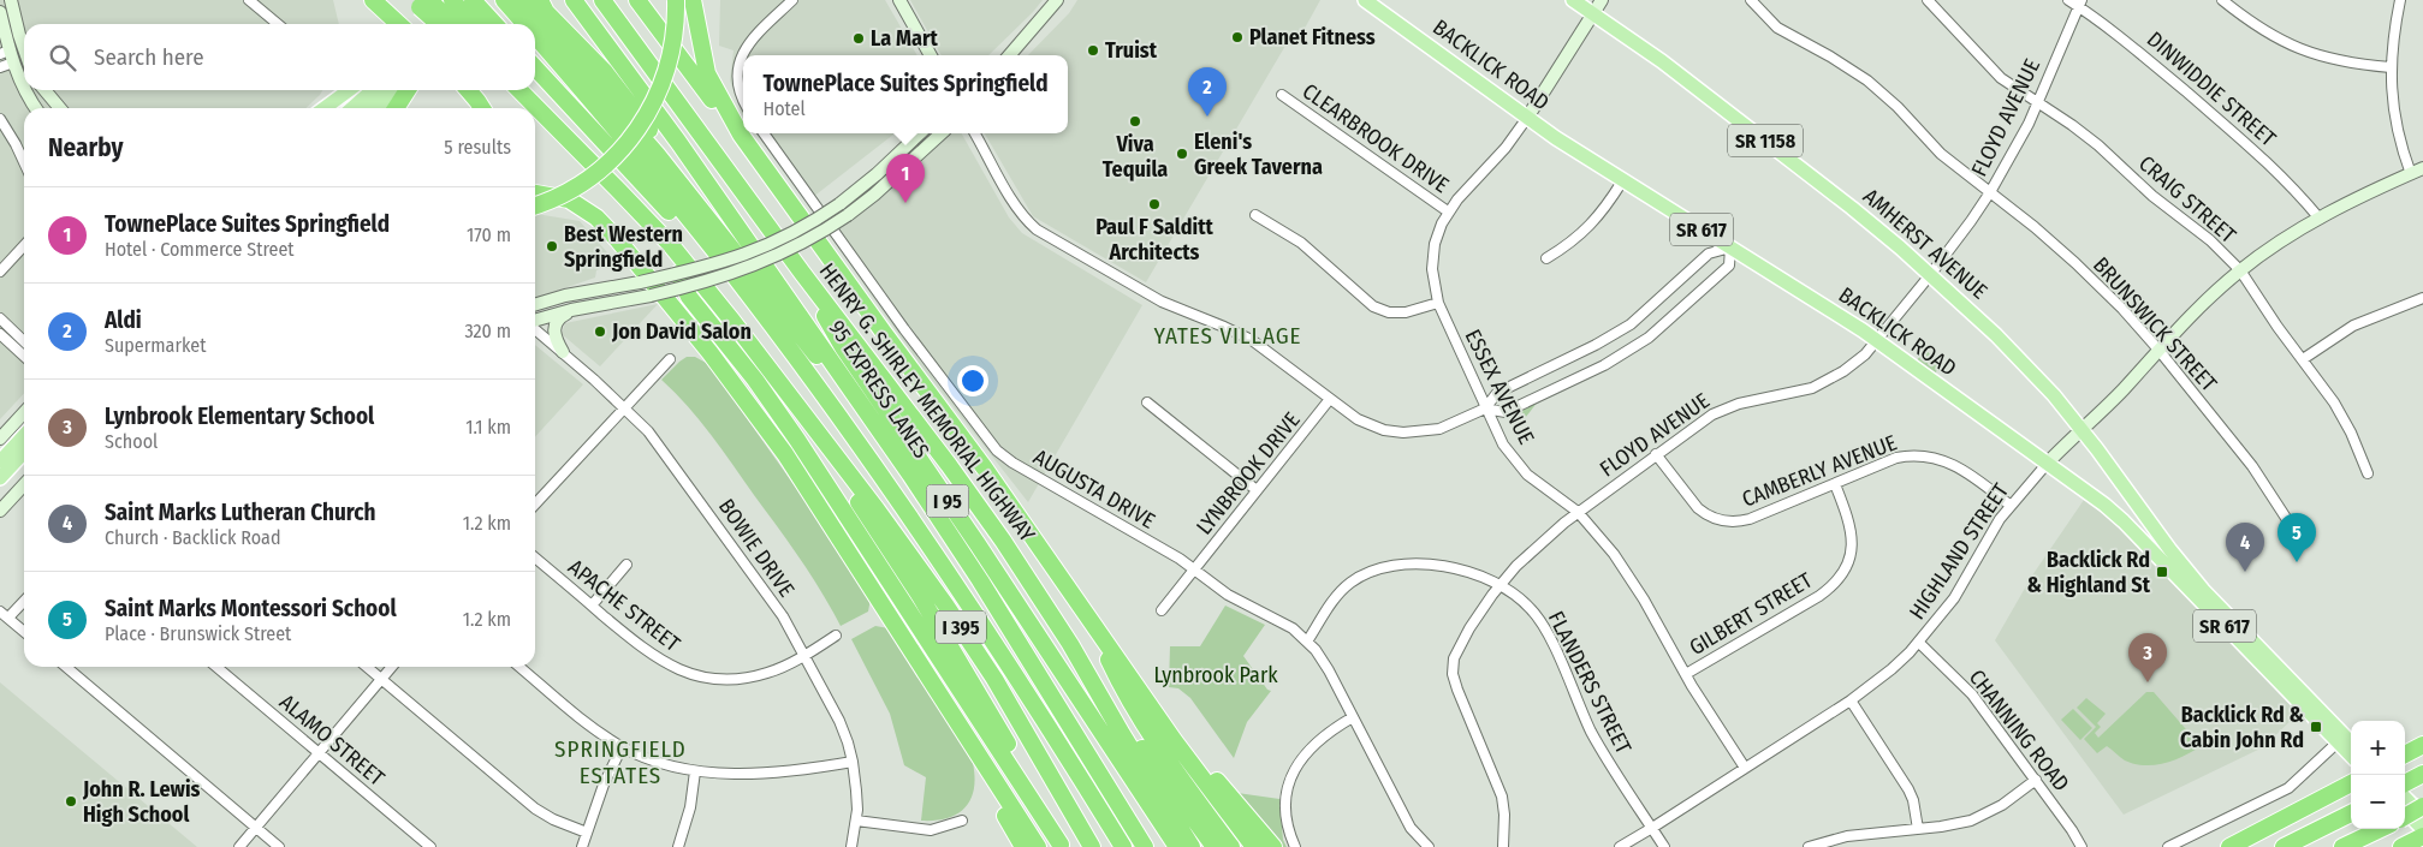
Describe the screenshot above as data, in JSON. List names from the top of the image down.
{
  "streets": {
    "highway": [
      "95 EXPRESS LANES",
      "HENRY G. SHIRLEY MEMORIAL HIGHWAY",
      "I 95",
      "I 395"
    ],
    "main road": [
      "BACKLICK ROAD",
      "SR 1158",
      "SR 617",
      "AMHERST AVENUE",
      "ESSEX AVENUE",
      "HIGHLAND STREET"
    ],
    "street": [
      "DINWIDDIE STREET",
      "FLOYD AVENUE",
      "CLEARBROOK DRIVE",
      "CRAIG STREET",
      "BRUNSWICK STREET",
      "CAMBERLY AVENUE",
      "LYNBROOK DRIVE",
      "AUGUSTA DRIVE",
      "BOWIE DRIVE",
      "APACHE STREET",
      "GILBERT STREET",
      "FLANDERS STREET",
      "CHANNING ROAD",
      "ALAMO STREET"
    ]
  },
  "crossings": [
    ["BACKLICK ROAD", "FLOYD AVENUE"],
    ["BACKLICK ROAD", "AMHERST AVENUE"],
    ["BACKLICK ROAD", "ESSEX AVENUE"],
    ["BACKLICK ROAD", "HIGHLAND STREET"],
    ["DINWIDDIE STREET", "FLOYD AVENUE"],
    ["DINWIDDIE STREET", "HIGHLAND STREET"],
    ["FLOYD AVENUE", "CRAIG STREET"],
    ["FLOYD AVENUE", "AMHERST AVENUE"],
    ["FLOYD AVENUE", "BRUNSWICK STREET"],
    ["FLOYD AVENUE", "ESSEX AVENUE"],
    ["FLOYD AVENUE", "CAMBERLY AVENUE"],
    ["FLOYD AVENUE", "FLANDERS STREET"],
    ["CLEARBROOK DRIVE", "ESSEX AVENUE"],
    ["CRAIG STREET", "HIGHLAND STREET"],
    ["AMHERST AVENUE", "ESSEX AVENUE"],
    ["AMHERST AVENUE", "HIGHLAND STREET"],
    ["BRUNSWICK STREET", "HIGHLAND STREET"],
    ["ESSEX AVENUE", "HIGHLAND STREET"],
    ["ESSEX AVENUE", "GILBERT STREET"],
    ["HENRY G. SHIRLEY MEMORIAL HIGHWAY", "I 95"],
    ["CAMBERLY AVENUE", "HIGHLAND STREET"],
    ["CAMBERLY AVENUE", "GILBERT STREET"],
    ["LYNBROOK DRIVE", "AUGUSTA DRIVE"],
    ["AUGUSTA DRIVE", "FLANDERS STREET"],
    ["BOWIE DRIVE", "APACHE STREET"],
    ["HIGHLAND STREET", "FLANDERS STREET"],
    ["HIGHLAND STREET", "CHANNING ROAD"]
  ],
  "districts": ["YATES VILLAGE", "SPRINGFIELD ESTATES"],
  "parks": ["Lynbrook Park"],
  "places": {
    "other": [
      "Planet Fitness",
      "La Mart",
      "Truist",
      "Viva Tequila",
      "Eleni's Greek Taverna",
      "Paul F Salditt Architects",
      "Best Western Springfield",
      "Jon David Salon",
      "John R. Lewis High School"
    ],
    "transit": ["Backlick Rd & Highland St", "Backlick Rd & Cabin John Rd"]
  },
  "page": {
    "search": "Search here",
    "popup": ["TownePlace Suites Springfield", "Hotel"],
    "pins": [
      "2",
      "1",
      "5",
      "4",
      "3"
    ],
    "heading": ["Nearby", "5 results"],
    "list": [
      {
        "mark": "1",
        "name": "TownePlace Suites Springfield",
        "note": "Hotel · Commerce Street",
        "value": "170 m"
      },
      {
        "mark": "2",
        "name": "Aldi",
        "note": "Supermarket",
        "value": "320 m"
      },
      {
        "mark": "3",
        "name": "Lynbrook Elementary School",
        "note": "School",
        "value": "1.1 km"
      },
      {
        "mark": "4",
        "name": "Saint Marks Lutheran Church",
        "note": "Church · Backlick Road",
        "value": "1.2 km"
      },
      {
        "mark": "5",
        "name": "Saint Marks Montessori School",
        "note": "Place · Brunswick Street",
        "value": "1.2 km"
      }
    ],
    "map_buttons": ["+", "−"]
  }
}
